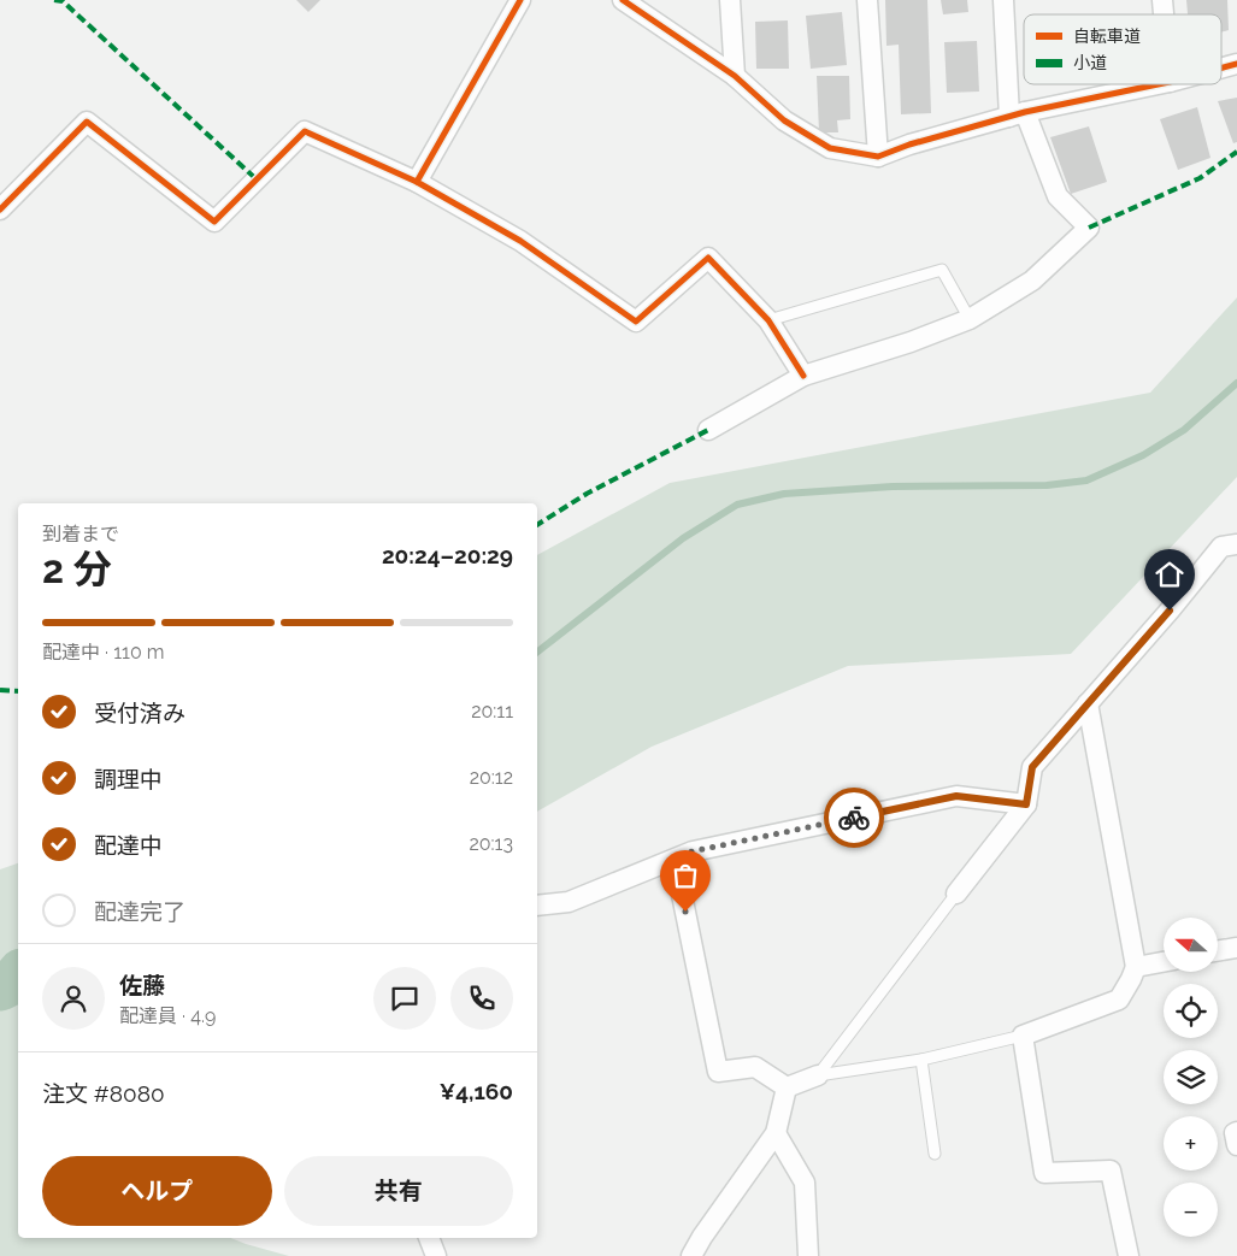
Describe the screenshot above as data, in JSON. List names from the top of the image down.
{
  "legend": ["自転車道", "小道"],
  "north": "left",
  "page": {
    "heading": ["2 分", "到着まで", "20:24–20:29"],
    "panel": [
      "佐藤",
      "配達員 · 4.9",
      "注文 #8080",
      "¥4,160"
    ],
    "bar": "配達中 · 110 m",
    "list": [
      ["受付済み", "20:11"],
      ["調理中", "20:12"],
      ["配達中", "20:13"],
      "配達完了"
    ],
    "map_buttons": ["+", "−"],
    "buttons": ["ヘルプ", "共有"]
  }
}
